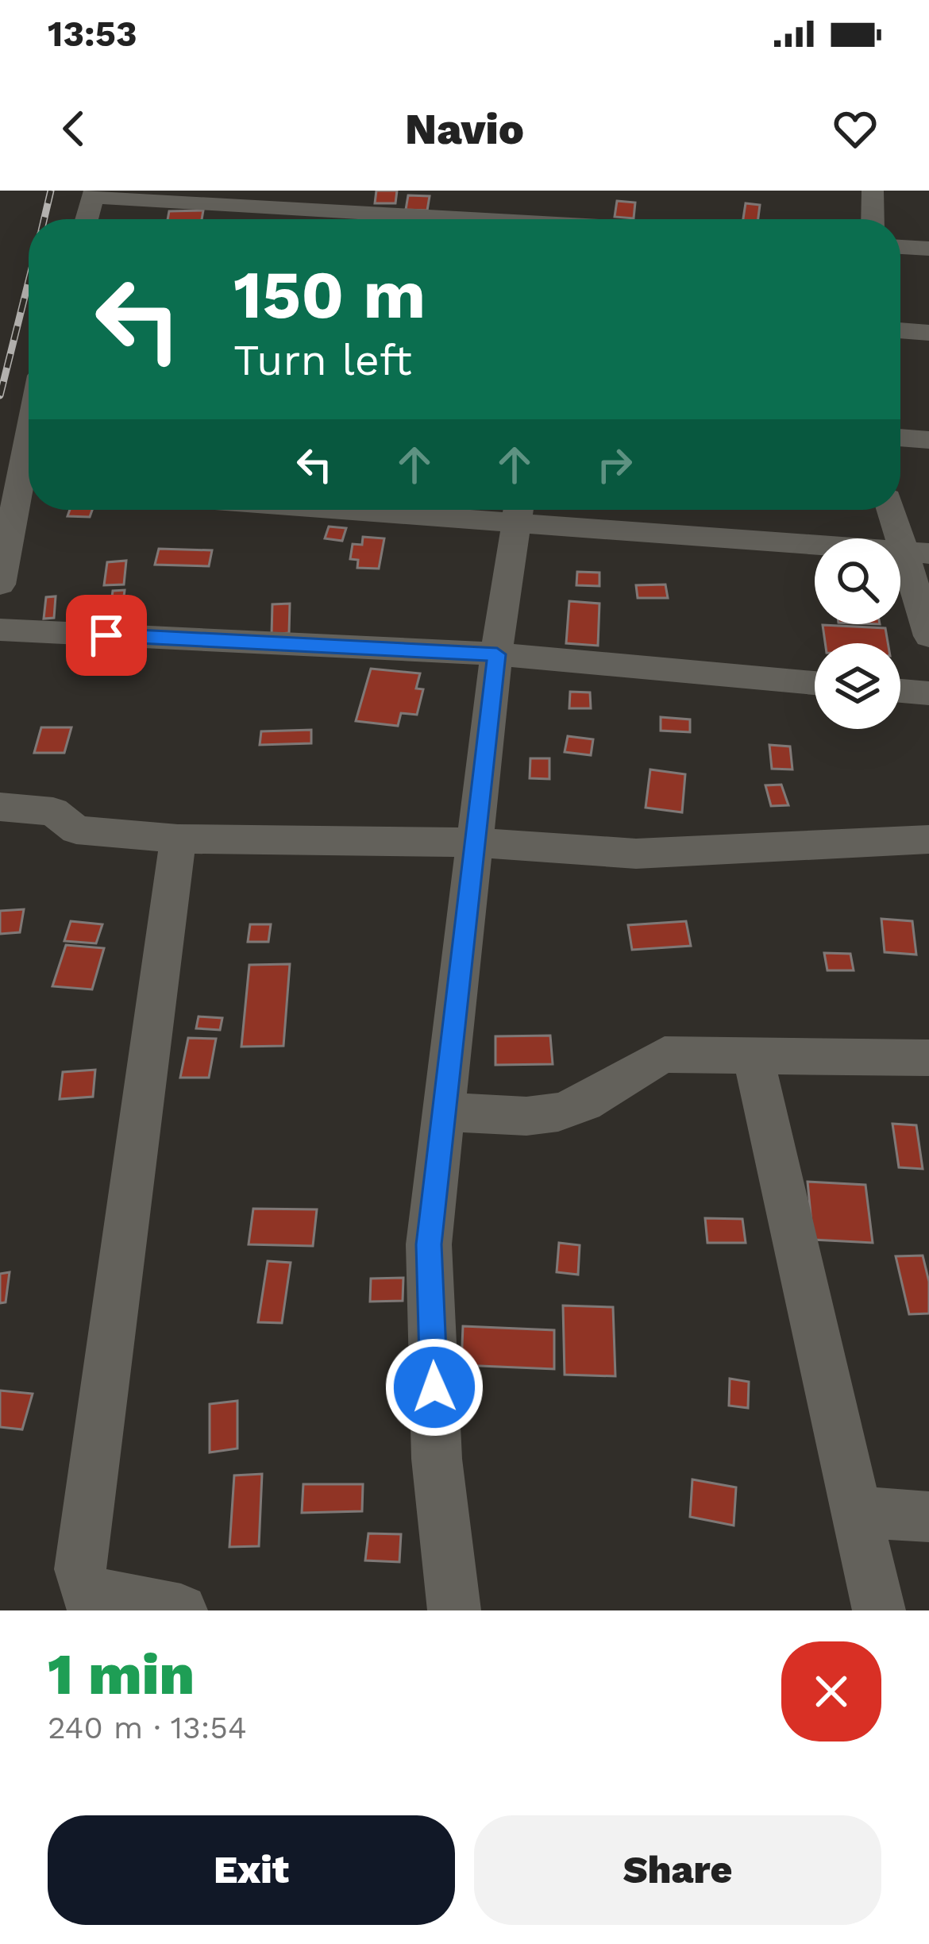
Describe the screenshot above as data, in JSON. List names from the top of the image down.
{
  "page": {
    "status": "13:53",
    "header": "Navio",
    "turn": ["150 m", "Turn left"],
    "heading": ["1 min", "240 m · 13:54"],
    "buttons": ["Exit", "Share"]
  }
}
